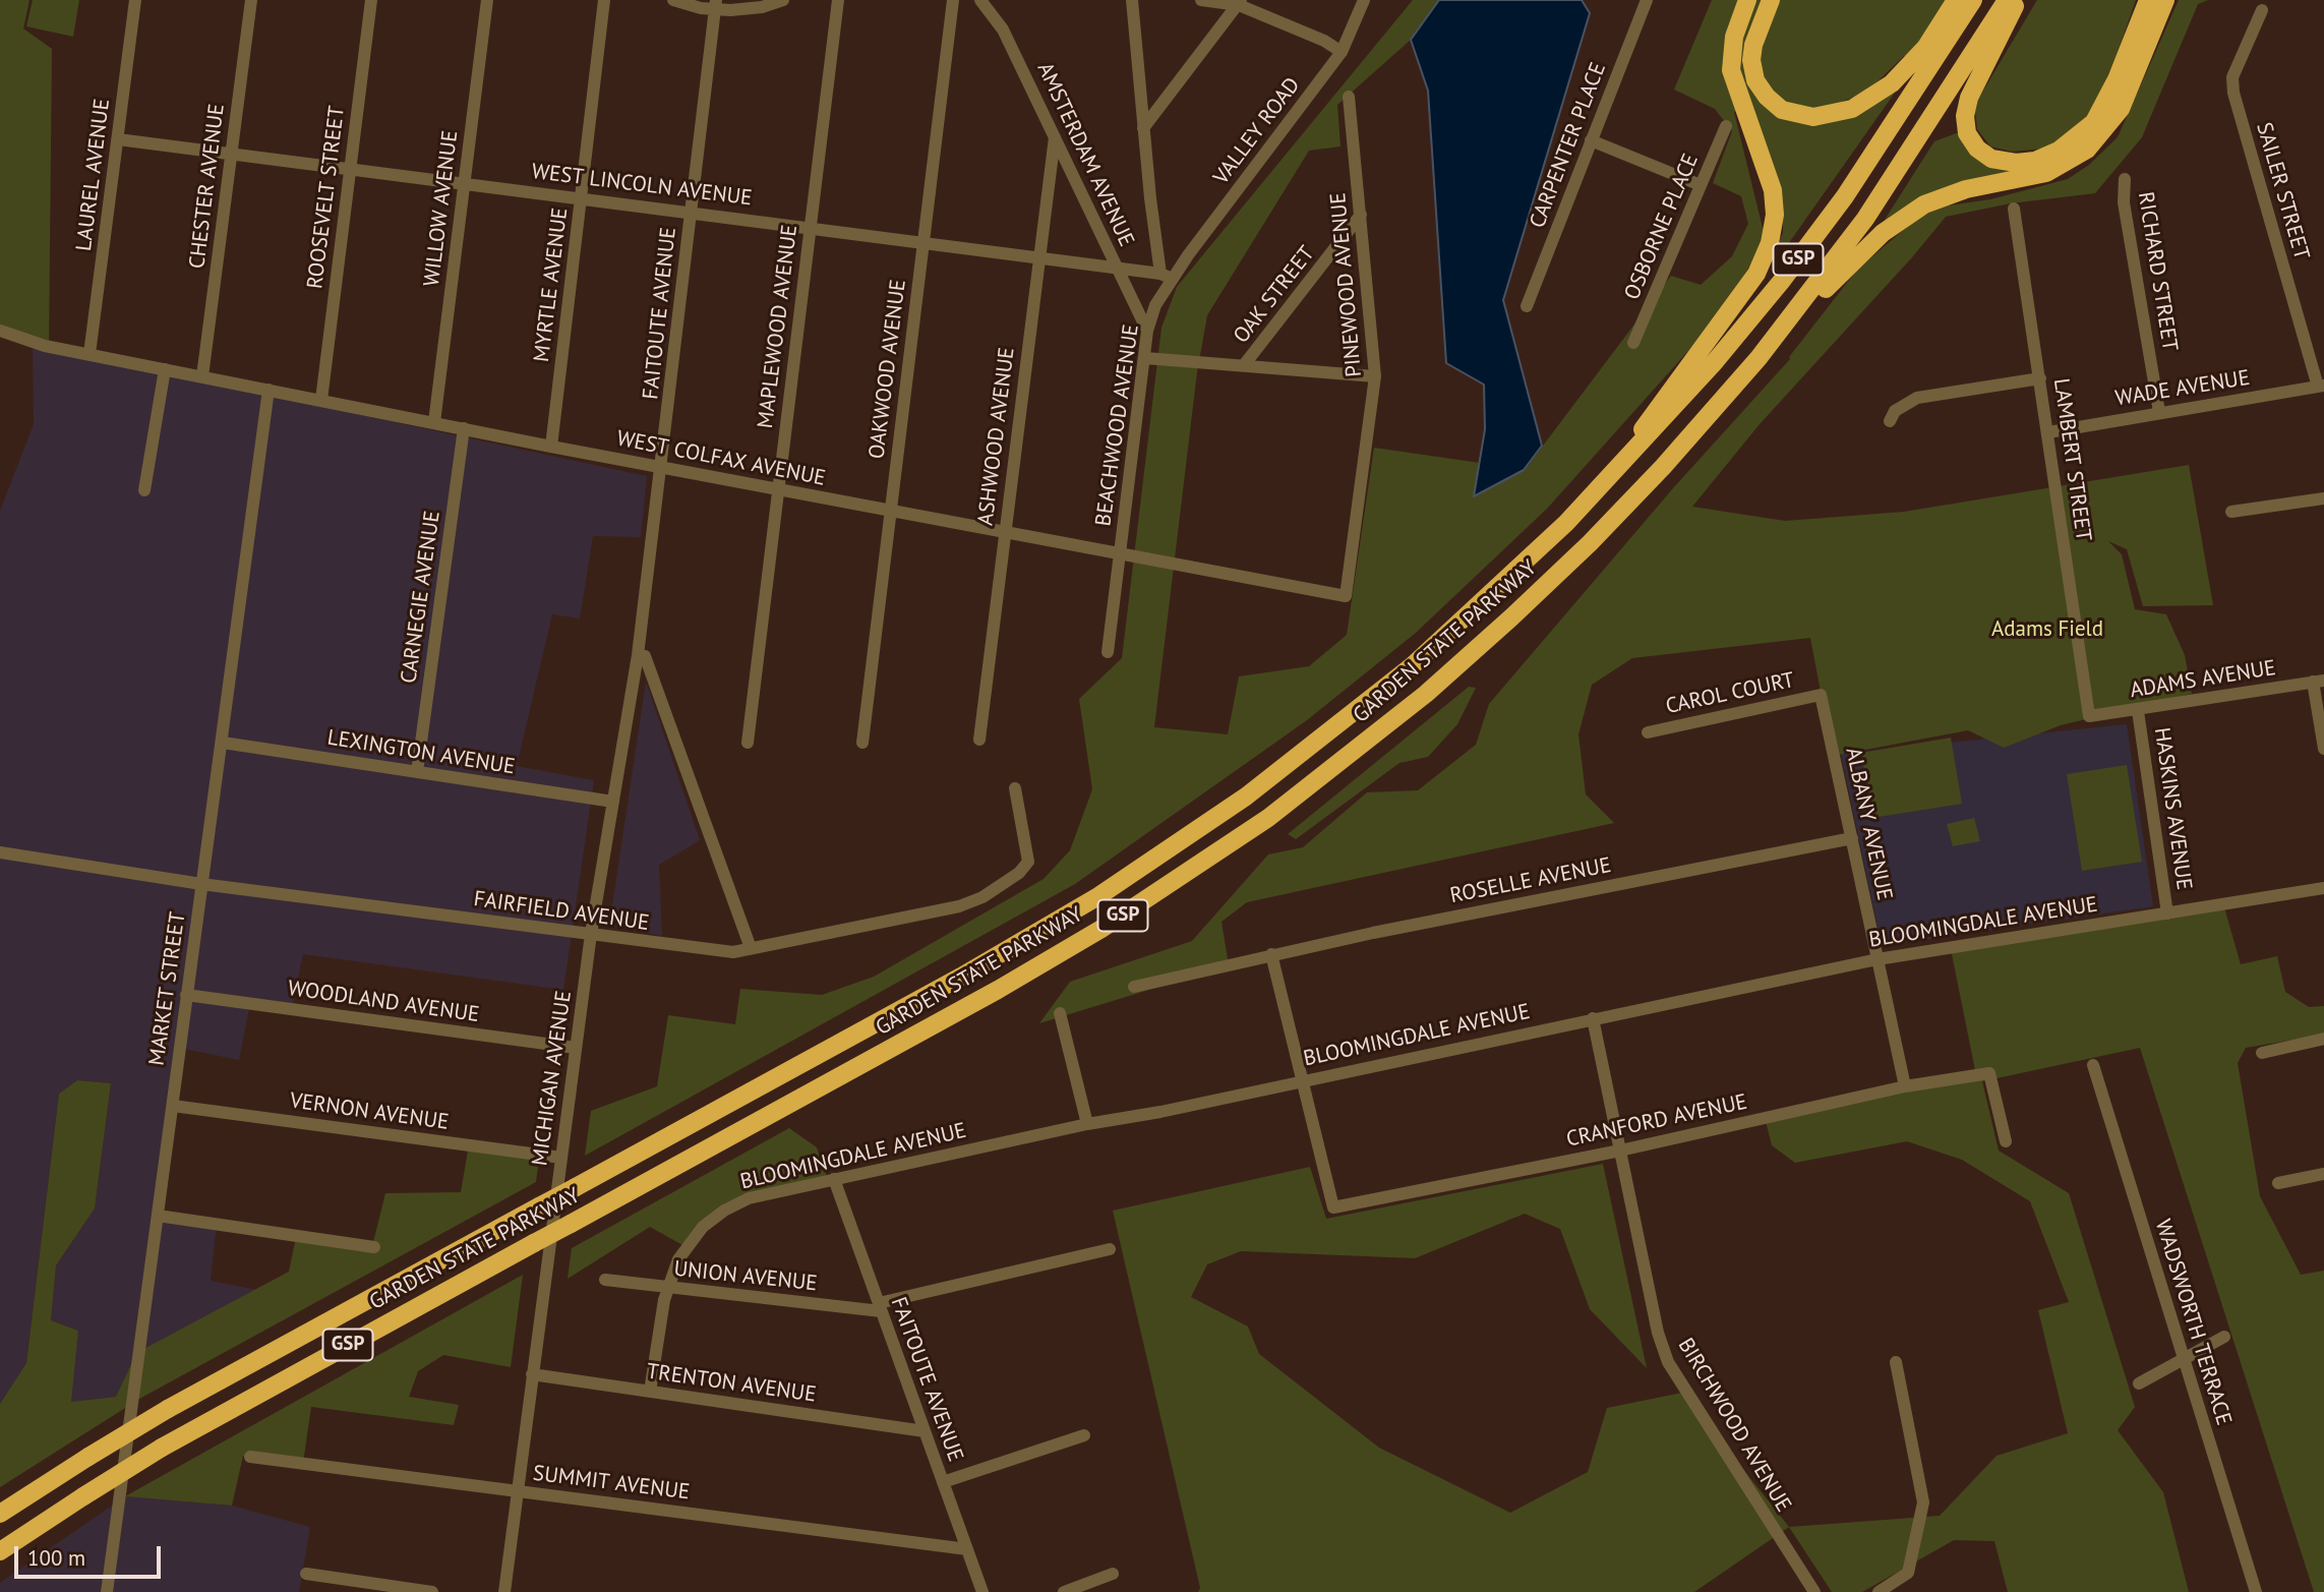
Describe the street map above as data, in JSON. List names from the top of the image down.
{
  "streets": {
    "highway": ["GSP", "GARDEN STATE PARKWAY"],
    "street": [
      "VALLEY ROAD",
      "CARPENTER PLACE",
      "AMSTERDAM AVENUE",
      "LAUREL AVENUE",
      "WEST LINCOLN AVENUE",
      "CHESTER AVENUE",
      "SAILER STREET",
      "ROOSEVELT STREET",
      "WILLOW AVENUE",
      "OSBORNE PLACE",
      "RICHARD STREET",
      "MYRTLE AVENUE",
      "PINEWOOD AVENUE",
      "OAK STREET",
      "FAITOUTE AVENUE",
      "MAPLEWOOD AVENUE",
      "OAKWOOD AVENUE",
      "WADE AVENUE",
      "BEACHWOOD AVENUE",
      "ASHWOOD AVENUE",
      "WEST COLFAX AVENUE",
      "LAMBERT STREET",
      "CARNEGIE AVENUE",
      "ADAMS AVENUE",
      "CAROL COURT",
      "LEXINGTON AVENUE",
      "HASKINS AVENUE",
      "ALBANY AVENUE",
      "ROSELLE AVENUE",
      "FAIRFIELD AVENUE",
      "BLOOMINGDALE AVENUE",
      "MARKET STREET",
      "WOODLAND AVENUE",
      "MICHIGAN AVENUE",
      "VERNON AVENUE",
      "CRANFORD AVENUE",
      "UNION AVENUE",
      "WADSWORTH TERRACE",
      "TRENTON AVENUE",
      "BIRCHWOOD AVENUE",
      "SUMMIT AVENUE"
    ]
  },
  "crossings": [
    ["VALLEY ROAD", "WEST LINCOLN AVENUE"],
    ["VALLEY ROAD", "BEACHWOOD AVENUE"],
    ["AMSTERDAM AVENUE", "WEST LINCOLN AVENUE"],
    ["AMSTERDAM AVENUE", "BEACHWOOD AVENUE"],
    ["AMSTERDAM AVENUE", "ASHWOOD AVENUE"],
    ["LAUREL AVENUE", "WEST LINCOLN AVENUE"],
    ["LAUREL AVENUE", "WEST COLFAX AVENUE"],
    ["WEST LINCOLN AVENUE", "CHESTER AVENUE"],
    ["WEST LINCOLN AVENUE", "ROOSEVELT STREET"],
    ["WEST LINCOLN AVENUE", "WILLOW AVENUE"],
    ["WEST LINCOLN AVENUE", "MYRTLE AVENUE"],
    ["WEST LINCOLN AVENUE", "FAITOUTE AVENUE"],
    ["WEST LINCOLN AVENUE", "MAPLEWOOD AVENUE"],
    ["WEST LINCOLN AVENUE", "OAKWOOD AVENUE"],
    ["WEST LINCOLN AVENUE", "BEACHWOOD AVENUE"],
    ["WEST LINCOLN AVENUE", "ASHWOOD AVENUE"],
    ["CHESTER AVENUE", "WEST COLFAX AVENUE"],
    ["SAILER STREET", "WADE AVENUE"],
    ["ROOSEVELT STREET", "WEST COLFAX AVENUE"],
    ["WILLOW AVENUE", "WEST COLFAX AVENUE"],
    ["RICHARD STREET", "WADE AVENUE"],
    ["MYRTLE AVENUE", "WEST COLFAX AVENUE"],
    ["PINEWOOD AVENUE", "OAK STREET"],
    ["PINEWOOD AVENUE", "WEST COLFAX AVENUE"],
    ["FAITOUTE AVENUE", "WEST COLFAX AVENUE"],
    ["FAITOUTE AVENUE", "BLOOMINGDALE AVENUE"],
    ["FAITOUTE AVENUE", "MICHIGAN AVENUE"],
    ["FAITOUTE AVENUE", "UNION AVENUE"],
    ["FAITOUTE AVENUE", "TRENTON AVENUE"],
    ["FAITOUTE AVENUE", "SUMMIT AVENUE"],
    ["MAPLEWOOD AVENUE", "WEST COLFAX AVENUE"],
    ["OAKWOOD AVENUE", "WEST COLFAX AVENUE"],
    ["WADE AVENUE", "LAMBERT STREET"],
    ["BEACHWOOD AVENUE", "WEST COLFAX AVENUE"],
    ["ASHWOOD AVENUE", "WEST COLFAX AVENUE"],
    ["WEST COLFAX AVENUE", "CARNEGIE AVENUE"],
    ["WEST COLFAX AVENUE", "MARKET STREET"],
    ["LAMBERT STREET", "ADAMS AVENUE"],
    ["CARNEGIE AVENUE", "LEXINGTON AVENUE"],
    ["ADAMS AVENUE", "HASKINS AVENUE"],
    ["CAROL COURT", "ALBANY AVENUE"],
    ["LEXINGTON AVENUE", "MARKET STREET"],
    ["LEXINGTON AVENUE", "MICHIGAN AVENUE"],
    ["HASKINS AVENUE", "BLOOMINGDALE AVENUE"],
    ["ALBANY AVENUE", "ROSELLE AVENUE"],
    ["ALBANY AVENUE", "BLOOMINGDALE AVENUE"],
    ["ALBANY AVENUE", "CRANFORD AVENUE"],
    ["FAIRFIELD AVENUE", "MARKET STREET"],
    ["FAIRFIELD AVENUE", "MICHIGAN AVENUE"],
    ["BLOOMINGDALE AVENUE", "CRANFORD AVENUE"],
    ["BLOOMINGDALE AVENUE", "UNION AVENUE"],
    ["BLOOMINGDALE AVENUE", "TRENTON AVENUE"],
    ["BLOOMINGDALE AVENUE", "BIRCHWOOD AVENUE"],
    ["MARKET STREET", "WOODLAND AVENUE"],
    ["MARKET STREET", "VERNON AVENUE"],
    ["WOODLAND AVENUE", "MICHIGAN AVENUE"],
    ["MICHIGAN AVENUE", "VERNON AVENUE"],
    ["MICHIGAN AVENUE", "TRENTON AVENUE"],
    ["MICHIGAN AVENUE", "SUMMIT AVENUE"],
    ["CRANFORD AVENUE", "BIRCHWOOD AVENUE"]
  ],
  "parks": ["Adams Field"],
  "scale_bar": "100 m"
}
